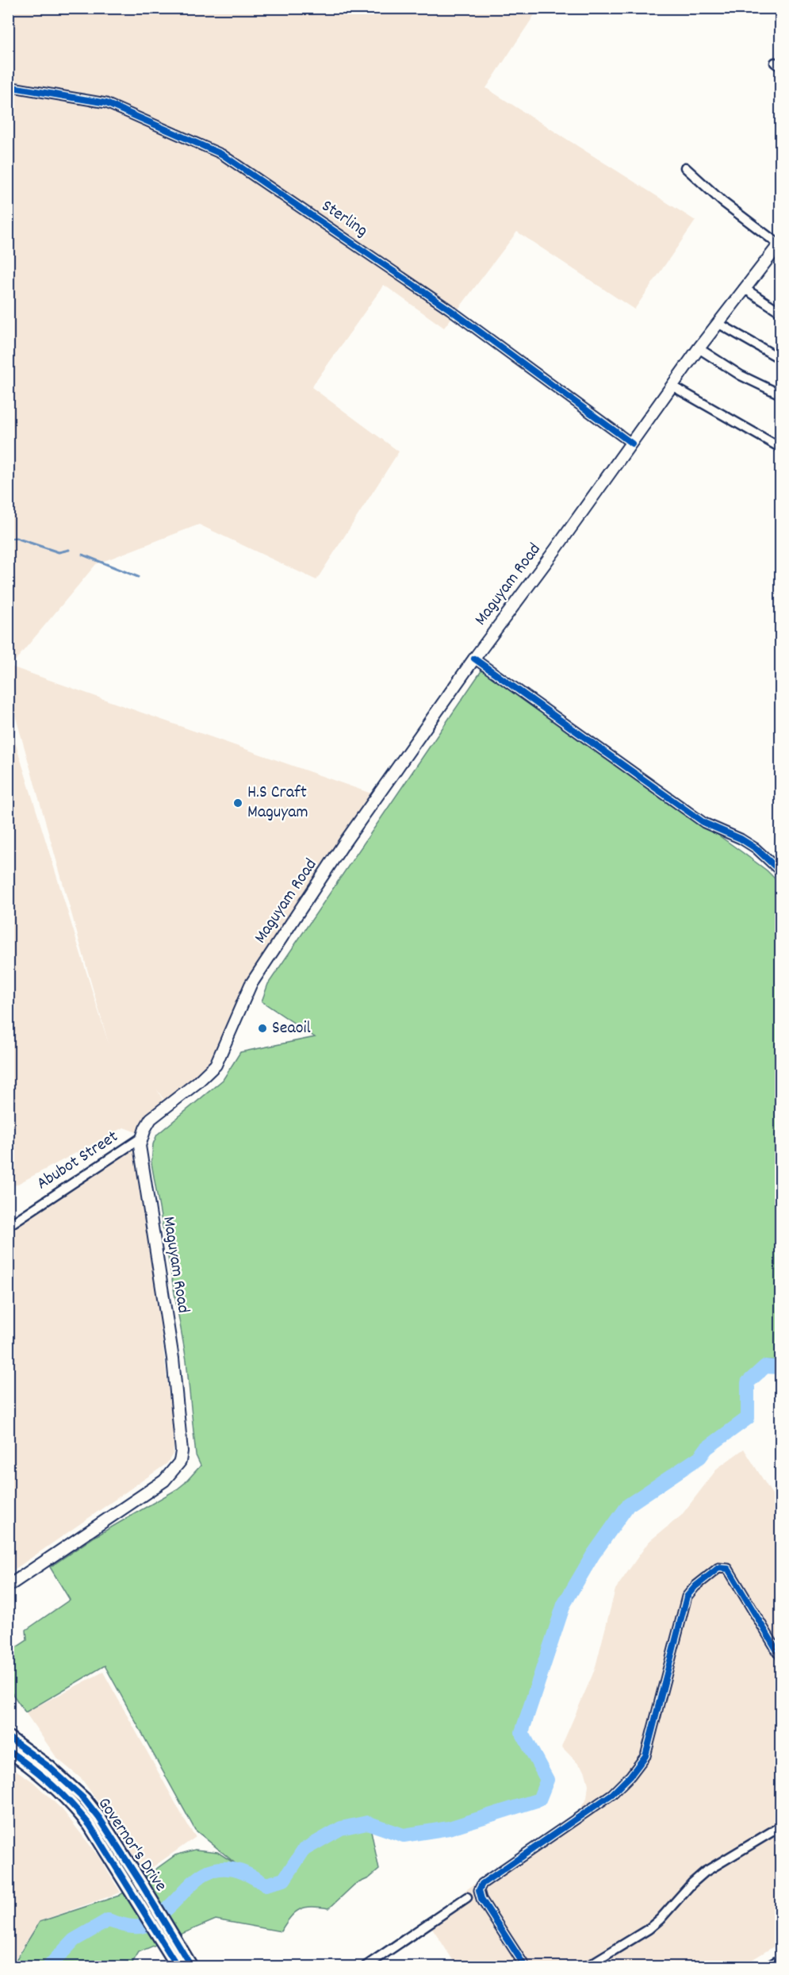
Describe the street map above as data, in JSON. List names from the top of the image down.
{
  "streets": {
    "highway": ["Governor's Drive"],
    "main road": ["Maguyam Road"],
    "street": ["Sterling", "Abubot Street"]
  },
  "crossings": [
    ["Sterling", "Maguyam Road"],
    ["Maguyam Road", "Abubot Street"]
  ],
  "places": ["H.S Craft Maguyam", "Seaoil"]
}
